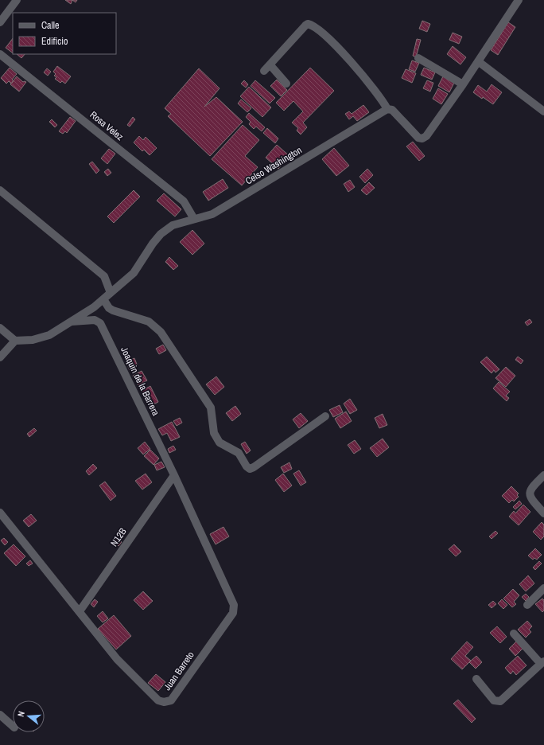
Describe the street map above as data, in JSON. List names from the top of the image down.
{
  "streets": {
    "street": [
      "Rosa Velez",
      "Celso Washington",
      "Joaquin de la Barrera",
      "N12B",
      "Juan Barreto"
    ]
  },
  "crossings": [
    ["Rosa Velez", "Celso Washington"],
    ["Celso Washington", "Joaquin de la Barrera"],
    ["Joaquin de la Barrera", "N12B"],
    ["Joaquin de la Barrera", "Juan Barreto"],
    ["N12B", "Juan Barreto"]
  ],
  "legend": ["Calle", "Edificio"],
  "north": "left"
}
